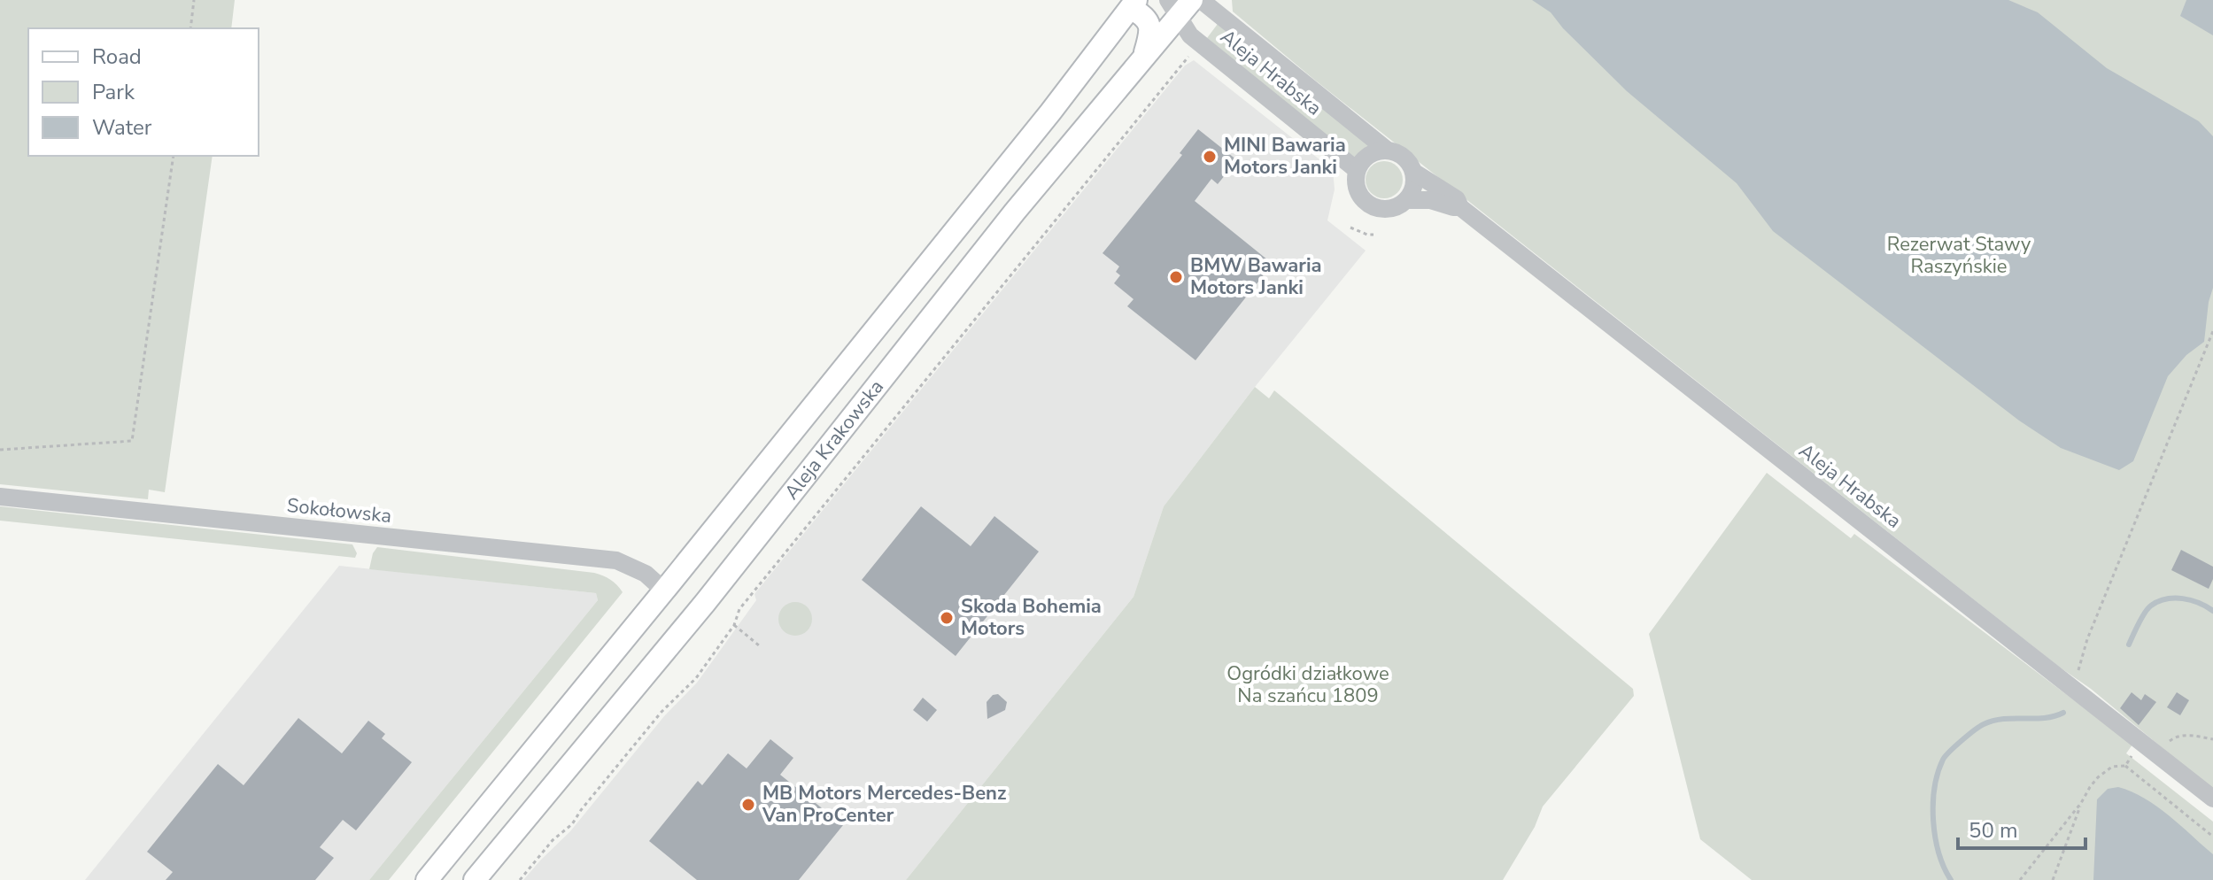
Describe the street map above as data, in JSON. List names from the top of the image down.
{
  "streets": {
    "main road": ["Aleja Krakowska"],
    "street": ["Aleja Hrabska", "Sokołowska"]
  },
  "crossings": [
    ["Aleja Hrabska", "Aleja Krakowska"],
    ["Aleja Krakowska", "Sokołowska"]
  ],
  "parks": ["Rezerwat Stawy Raszyńskie", "Ogródki działkowe Na szańcu 1809"],
  "places": [
    "MINI Bawaria Motors Janki",
    "BMW Bawaria Motors Janki",
    "Skoda Bohemia Motors",
    "MB Motors Mercedes-Benz Van ProCenter"
  ],
  "legend": ["Road", "Park", "Water"],
  "scale_bar": "50 m"
}
